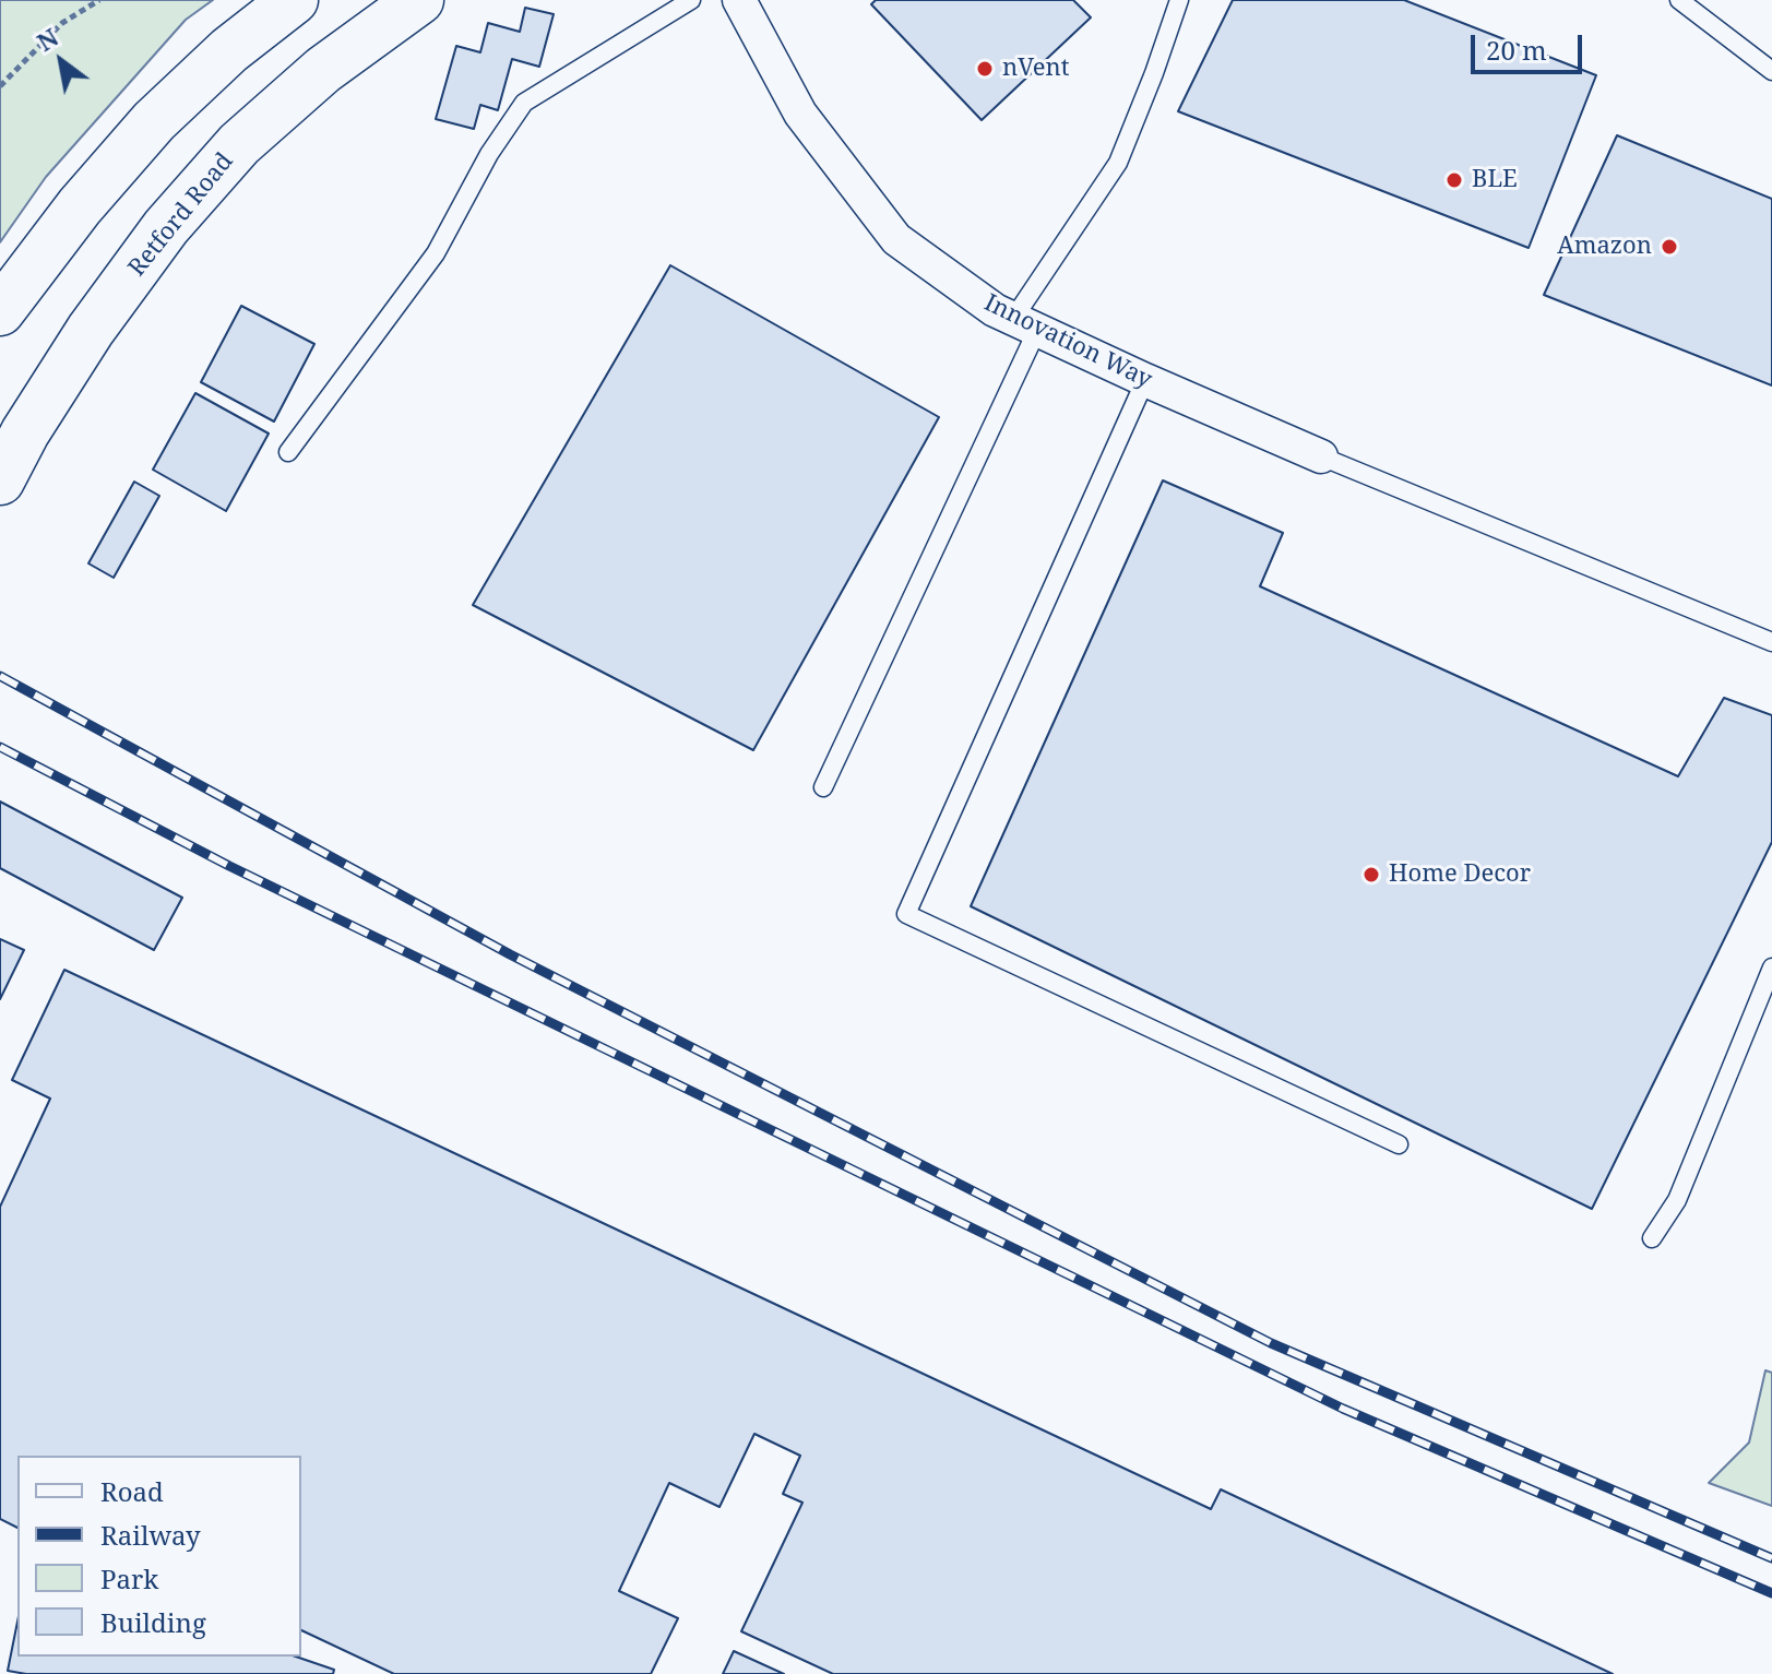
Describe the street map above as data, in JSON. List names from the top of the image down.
{
  "streets": {
    "main road": ["Retford Road"],
    "street": ["Innovation Way"]
  },
  "places": [
    "nVent",
    "BLE",
    "Amazon",
    "Home Decor"
  ],
  "legend": [
    "Road",
    "Railway",
    "Park",
    "Building"
  ],
  "scale_bar": "20 m",
  "north": "top left"
}
